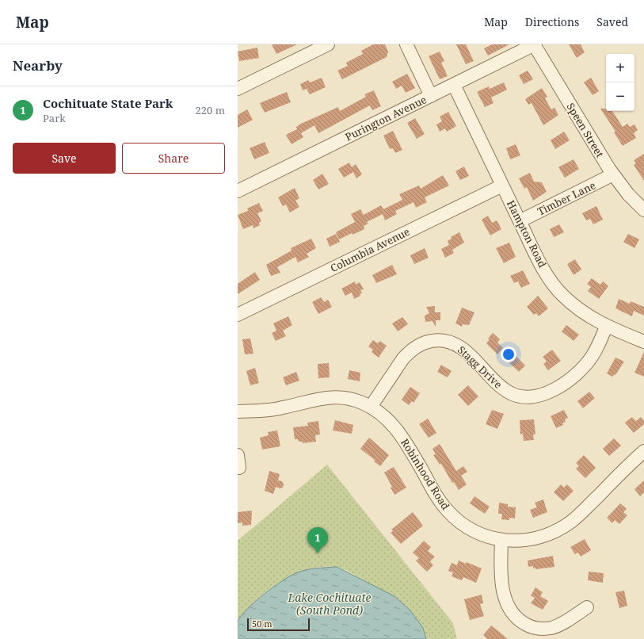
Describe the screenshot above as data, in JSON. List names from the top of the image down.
{
  "streets": {
    "street": [
      "Purington Avenue",
      "Speen Street",
      "Timber Lane",
      "Hampton Road",
      "Columbia Avenue",
      "Stagg Drive",
      "Robinhood Road"
    ]
  },
  "crossings": [
    ["Purington Avenue", "Speen Street"],
    ["Purington Avenue", "Hampton Road"],
    ["Speen Street", "Timber Lane"],
    ["Timber Lane", "Hampton Road"],
    ["Hampton Road", "Columbia Avenue"],
    ["Hampton Road", "Stagg Drive"],
    ["Stagg Drive", "Robinhood Road"]
  ],
  "water": ["Lake Cochituate (South Pond)"],
  "scale_bar": "50 m",
  "page": {
    "header": "Map",
    "nav": ["Map", "Directions", "Saved"],
    "heading": "Nearby",
    "map_buttons": ["+", "−"],
    "list": [
      {
        "mark": "1",
        "name": "Cochituate State Park",
        "note": "Park",
        "value": "220 m"
      }
    ],
    "buttons": ["Save", "Share"],
    "pins": "1",
    "scale": "50 m"
  }
}
